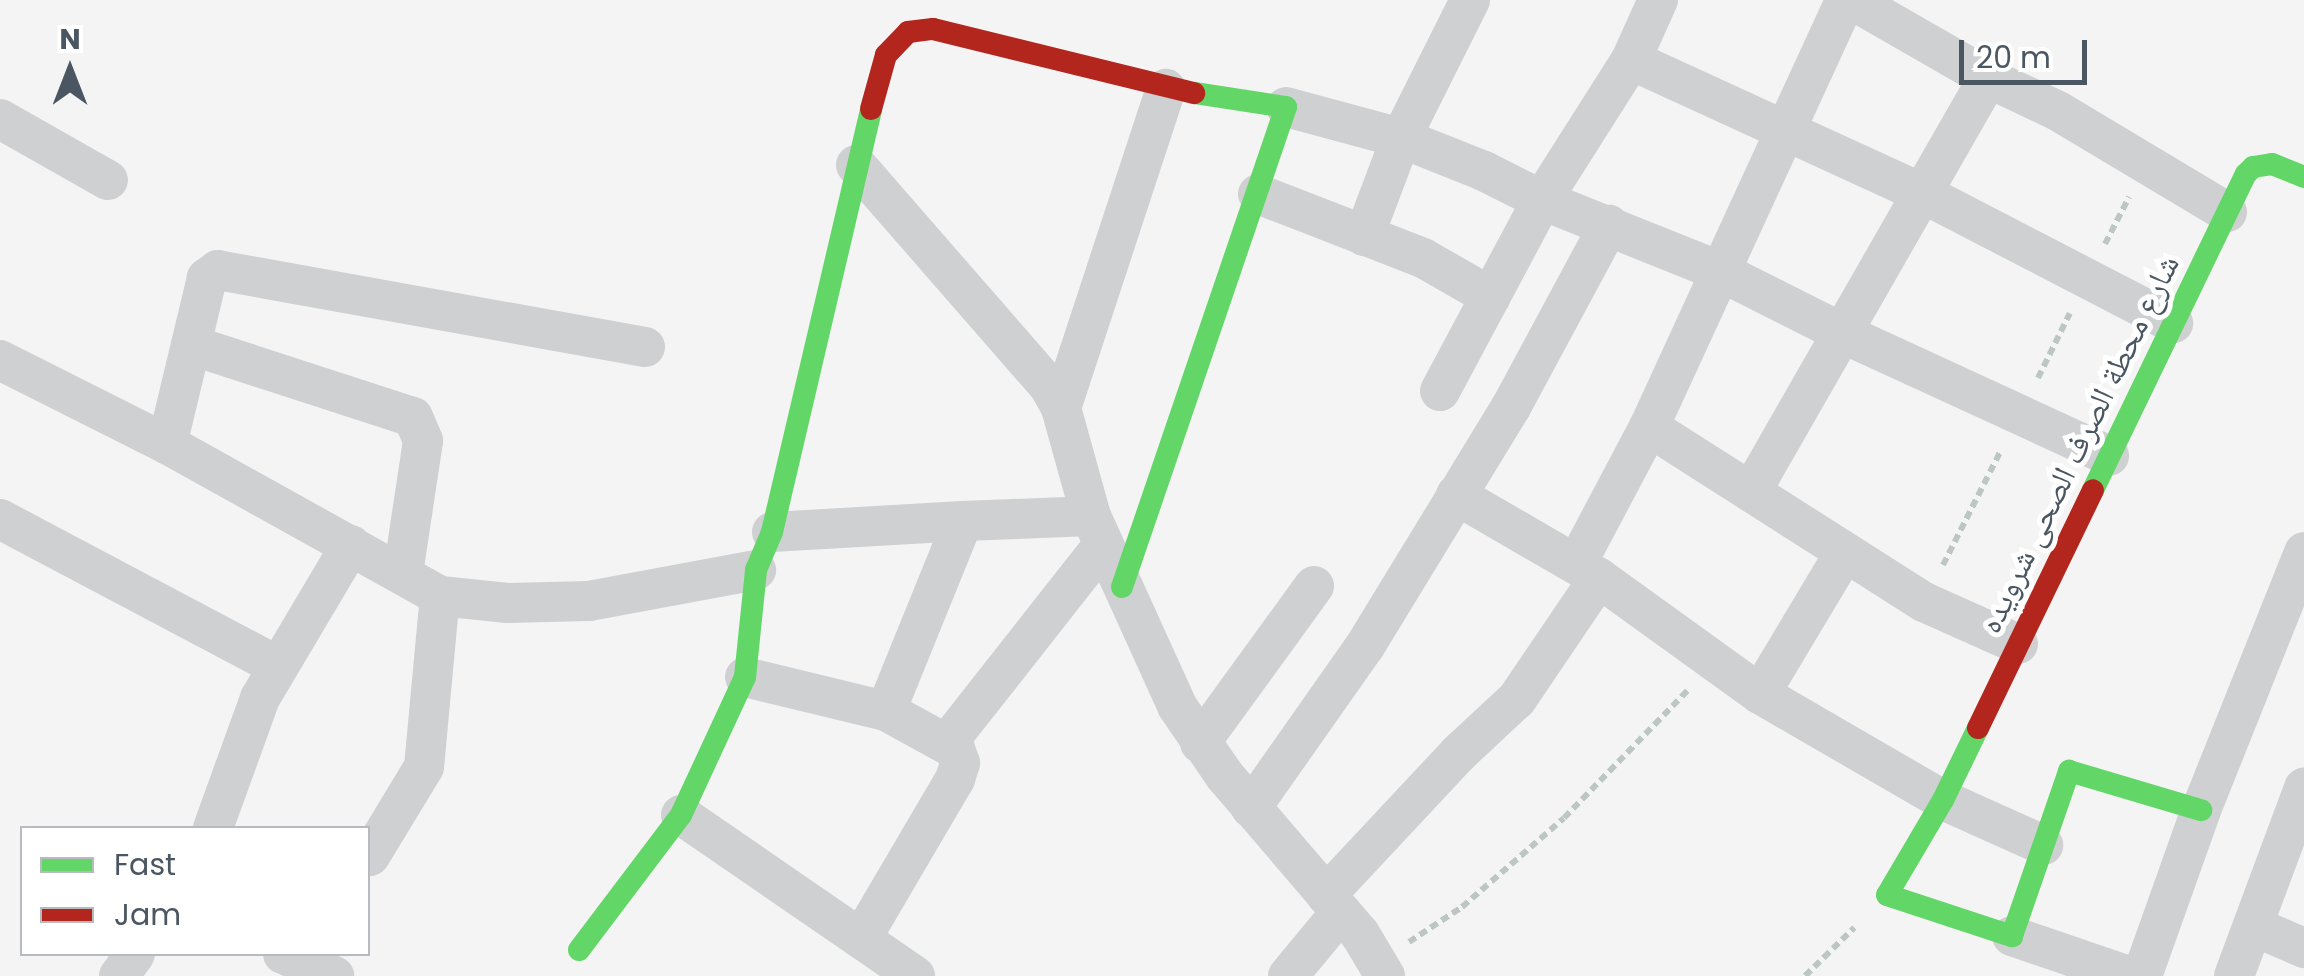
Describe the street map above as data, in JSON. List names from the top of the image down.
{
  "streets": {
    "street": ["شارع محطة الصرف الصحى شرويده"]
  },
  "legend": ["Fast", "Jam"],
  "scale_bar": "20 m",
  "north": "top"
}
